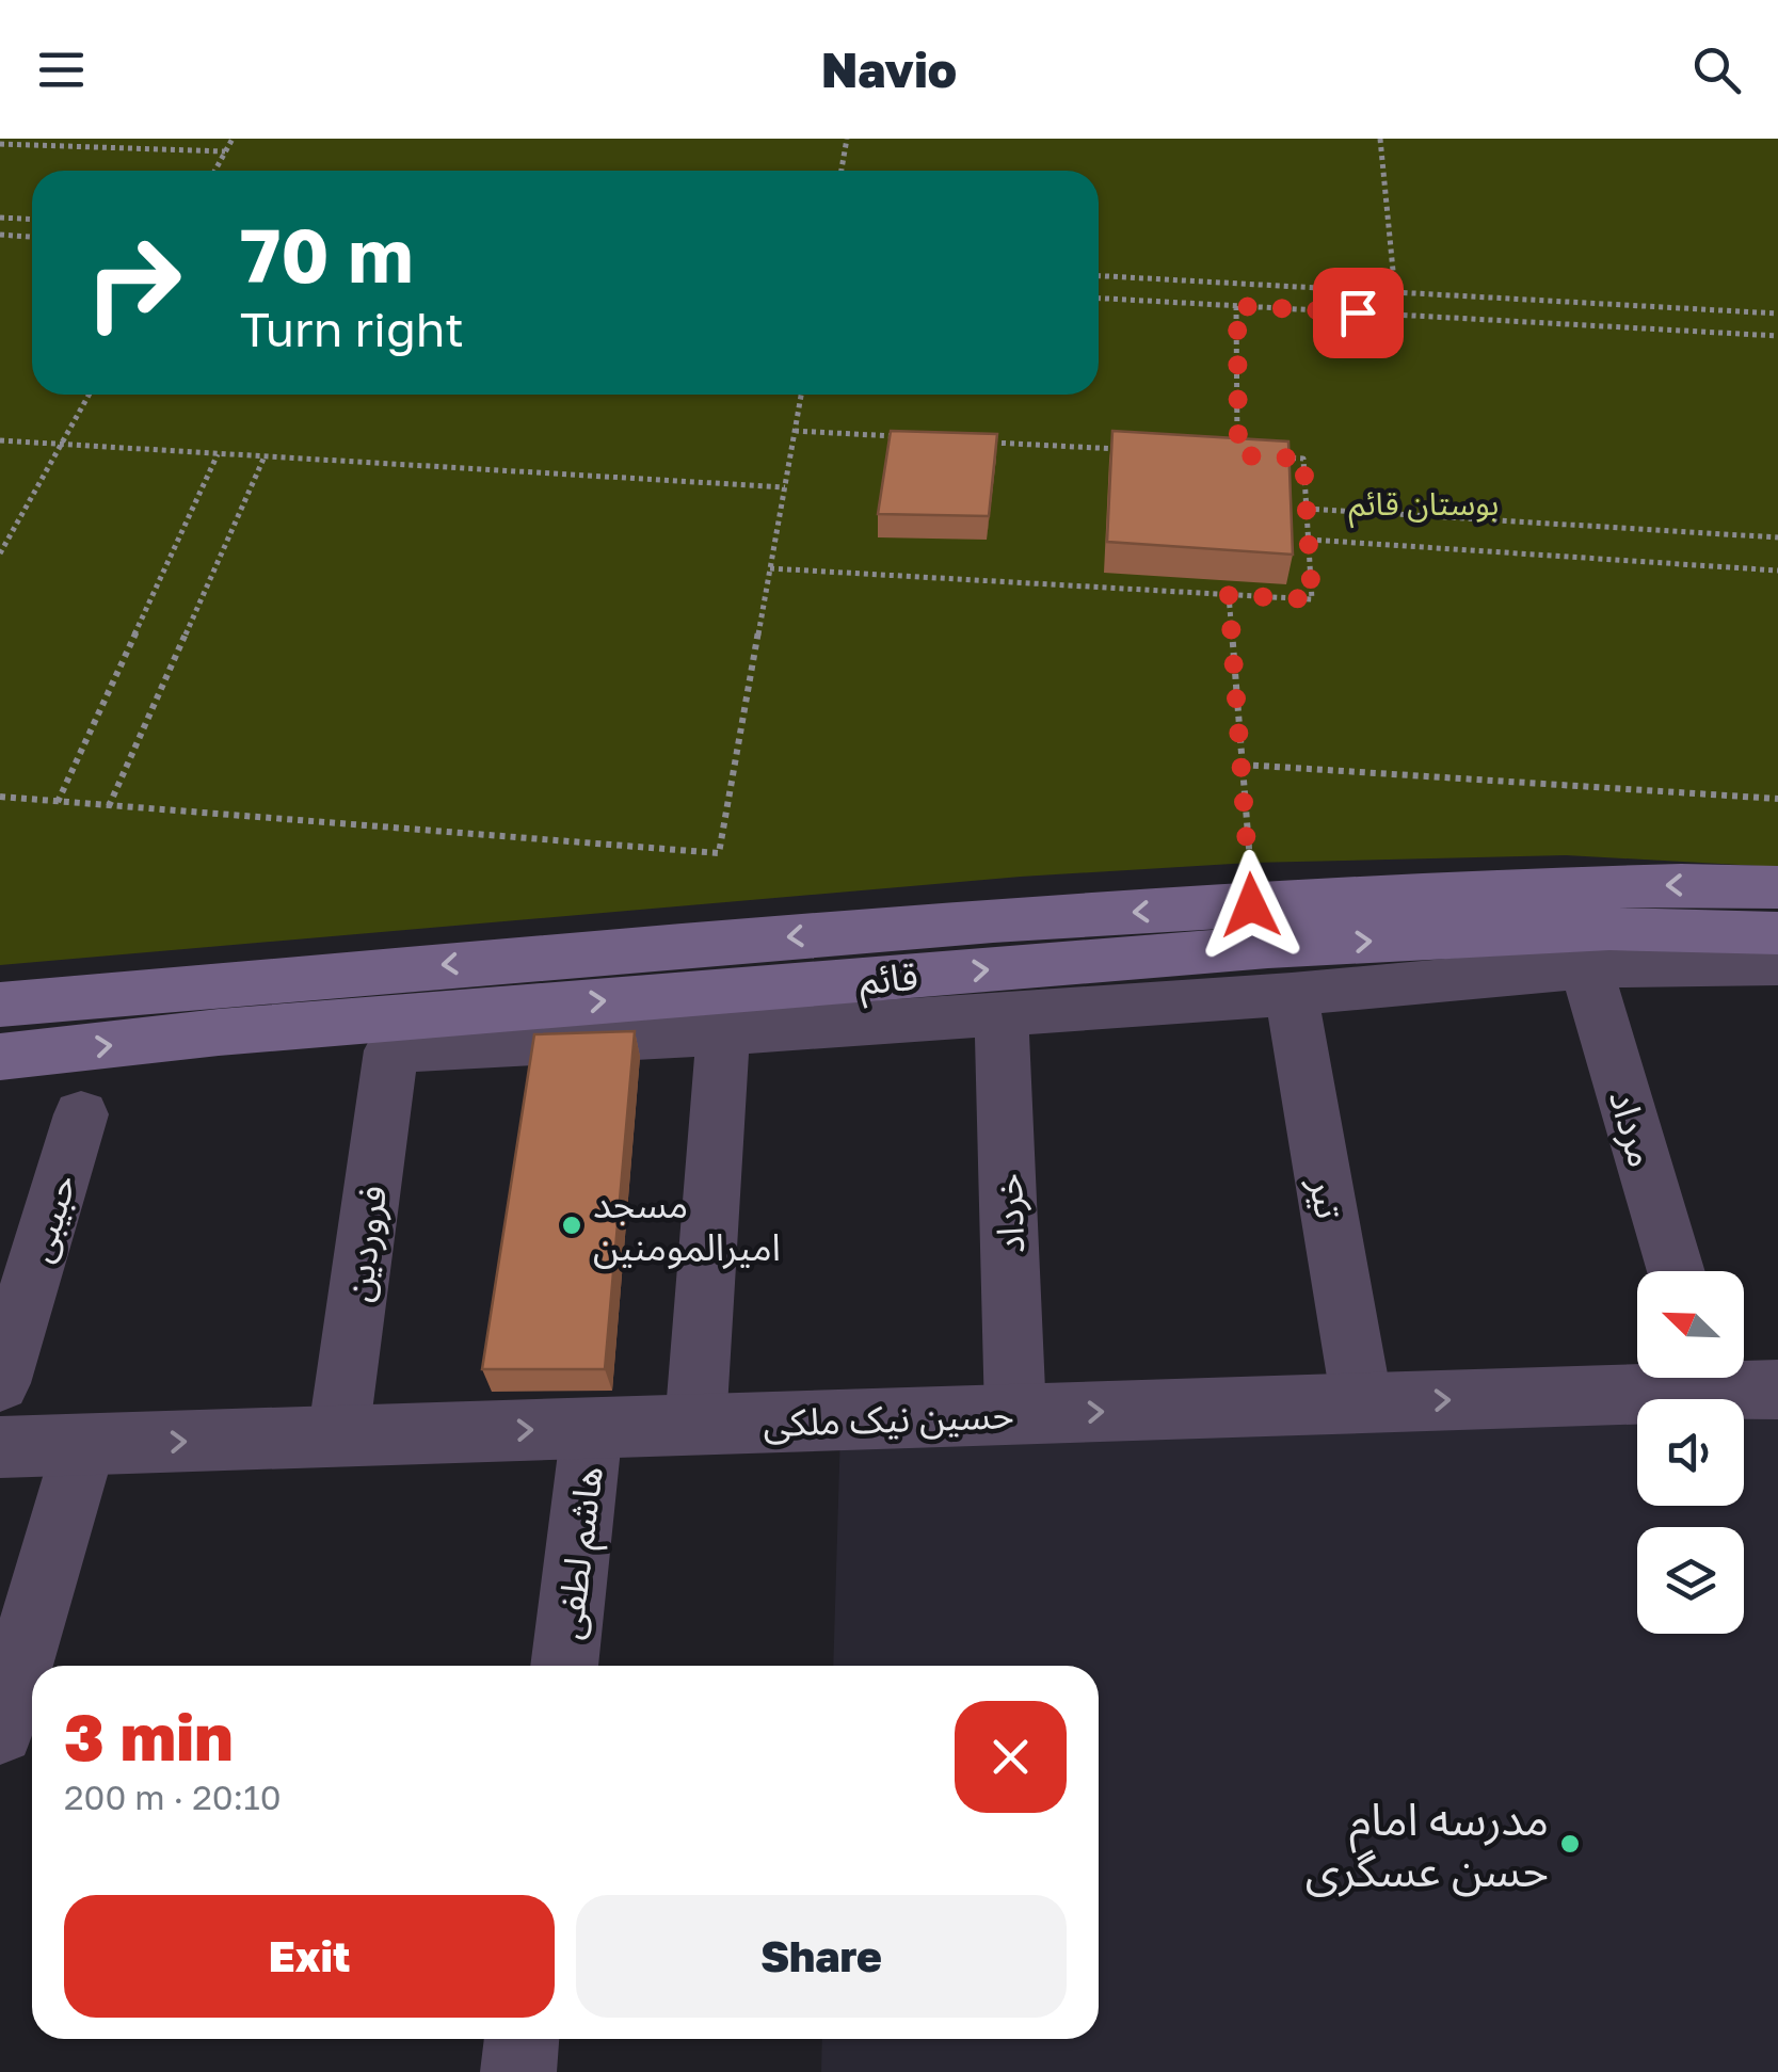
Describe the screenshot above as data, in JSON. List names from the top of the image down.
{
  "streets": {
    "main road": ["قائم"],
    "street": [
      "مرداد",
      "تیر",
      "خرداد",
      "حبیبی",
      "فروردین",
      "حسین نیک ملکی",
      "هاشم لطفی"
    ]
  },
  "crossings": [
    ["تیر", "حسین نیک ملکی"],
    ["خرداد", "حسین نیک ملکی"],
    ["فروردین", "حسین نیک ملکی"],
    ["حسین نیک ملکی", "هاشم لطفی"]
  ],
  "parks": ["بوستان قائم"],
  "places": ["مسجد امیرالمومنین", "مدرسه امام حسن عسگری"],
  "north": "top left",
  "page": {
    "header": "Navio",
    "turn": ["70 m", "Turn right"],
    "heading": ["3 min", "200 m · 20:10"],
    "buttons": ["Exit", "Share"]
  }
}
